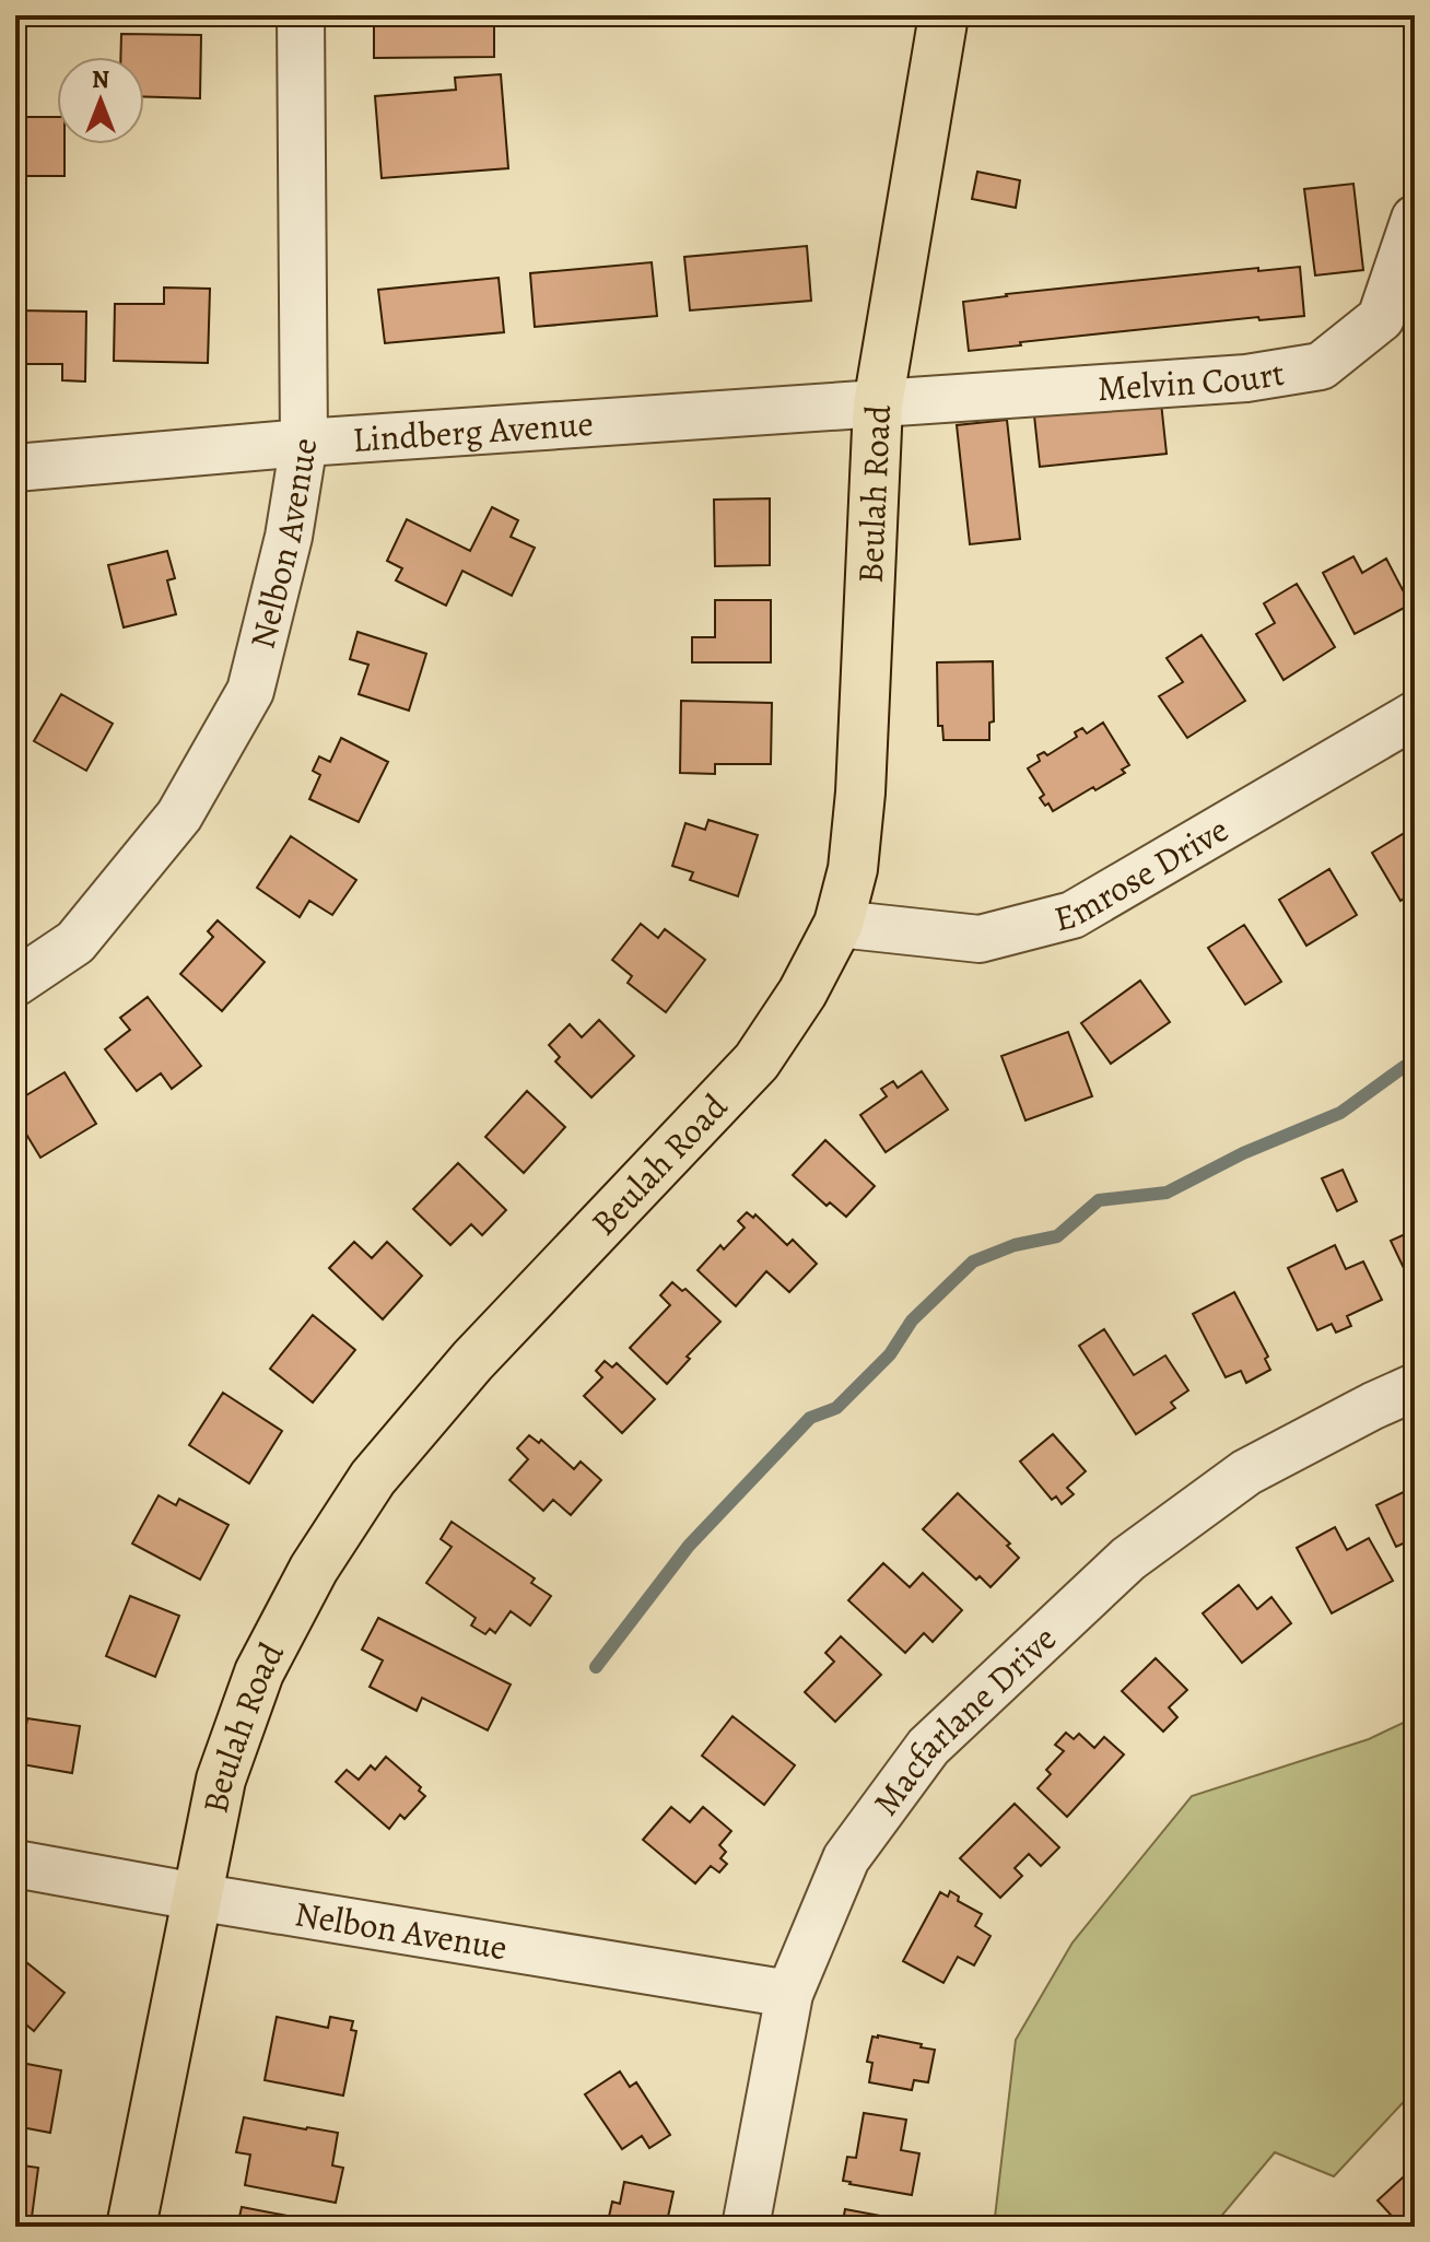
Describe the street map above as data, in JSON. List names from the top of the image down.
{
  "streets": {
    "main road": ["Beulah Road"],
    "street": [
      "Melvin Court",
      "Lindberg Avenue",
      "Nelbon Avenue",
      "Emrose Drive",
      "Macfarlane Drive"
    ]
  },
  "crossings": [
    ["Melvin Court", "Lindberg Avenue"],
    ["Melvin Court", "Beulah Road"],
    ["Lindberg Avenue", "Beulah Road"],
    ["Lindberg Avenue", "Nelbon Avenue"],
    ["Beulah Road", "Nelbon Avenue"],
    ["Beulah Road", "Emrose Drive"],
    ["Nelbon Avenue", "Macfarlane Drive"]
  ],
  "north": "top"
}
